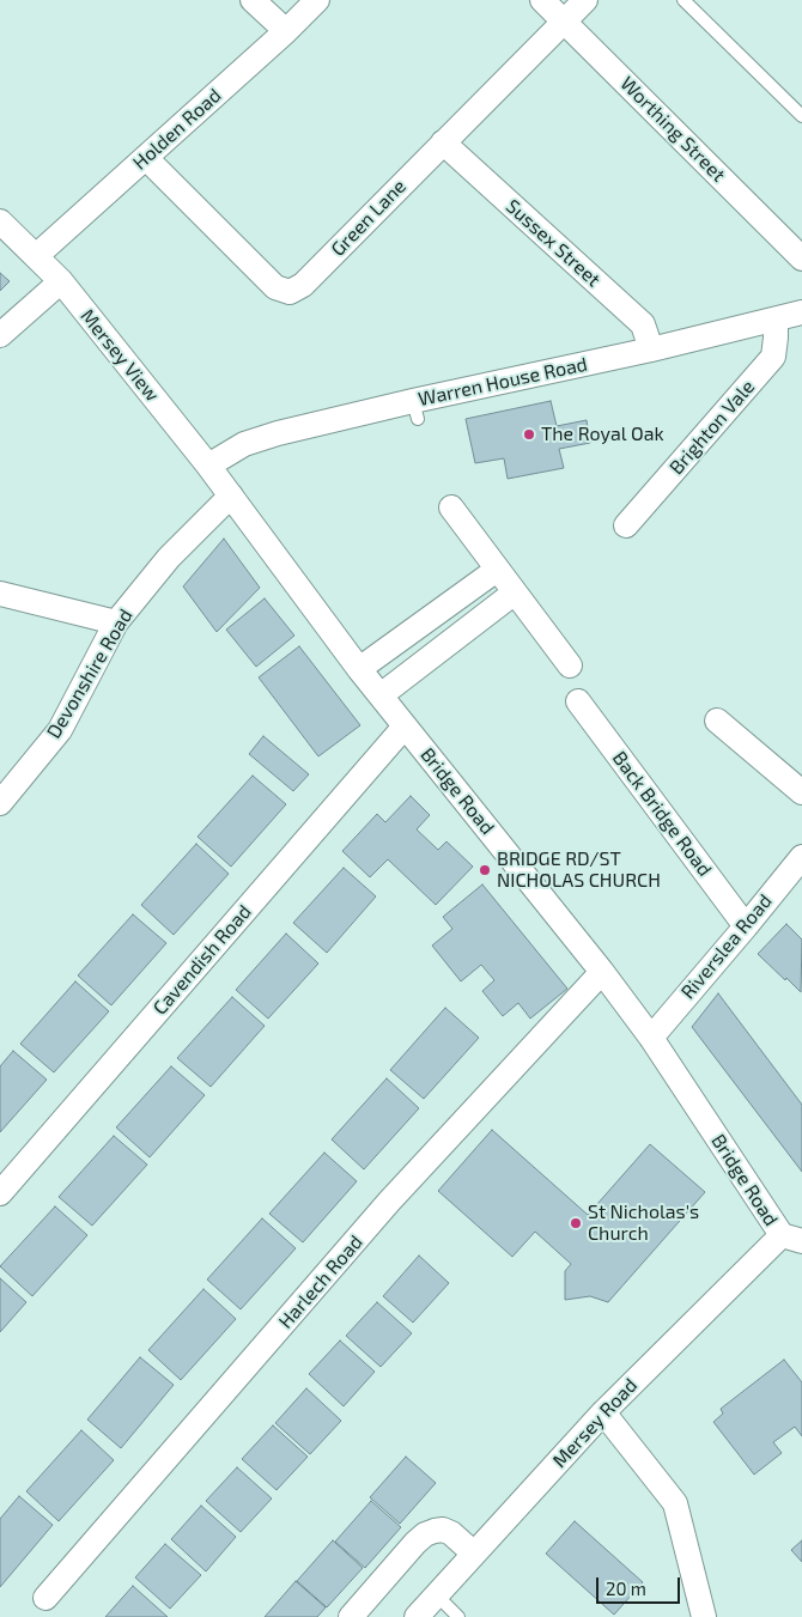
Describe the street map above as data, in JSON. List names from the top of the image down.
{
  "streets": {
    "street": [
      "Holden Road",
      "Worthing Street",
      "Green Lane",
      "Sussex Street",
      "Mersey View",
      "Warren House Road",
      "Brighton Vale",
      "Devonshire Road",
      "Bridge Road",
      "Back Bridge Road",
      "Riverslea Road",
      "Cavendish Road",
      "Harlech Road",
      "Mersey Road"
    ]
  },
  "crossings": [
    ["Holden Road", "Green Lane"],
    ["Holden Road", "Mersey View"],
    ["Worthing Street", "Green Lane"],
    ["Green Lane", "Sussex Street"],
    ["Sussex Street", "Warren House Road"],
    ["Mersey View", "Warren House Road"],
    ["Mersey View", "Devonshire Road"],
    ["Mersey View", "Bridge Road"],
    ["Warren House Road", "Brighton Vale"],
    ["Devonshire Road", "Bridge Road"],
    ["Bridge Road", "Riverslea Road"],
    ["Bridge Road", "Cavendish Road"],
    ["Bridge Road", "Harlech Road"],
    ["Bridge Road", "Mersey Road"],
    ["Back Bridge Road", "Riverslea Road"]
  ],
  "places": ["The Royal Oak", "BRIDGE RD/ST NICHOLAS CHURCH", "St Nicholas's Church"],
  "scale_bar": "20 m"
}
